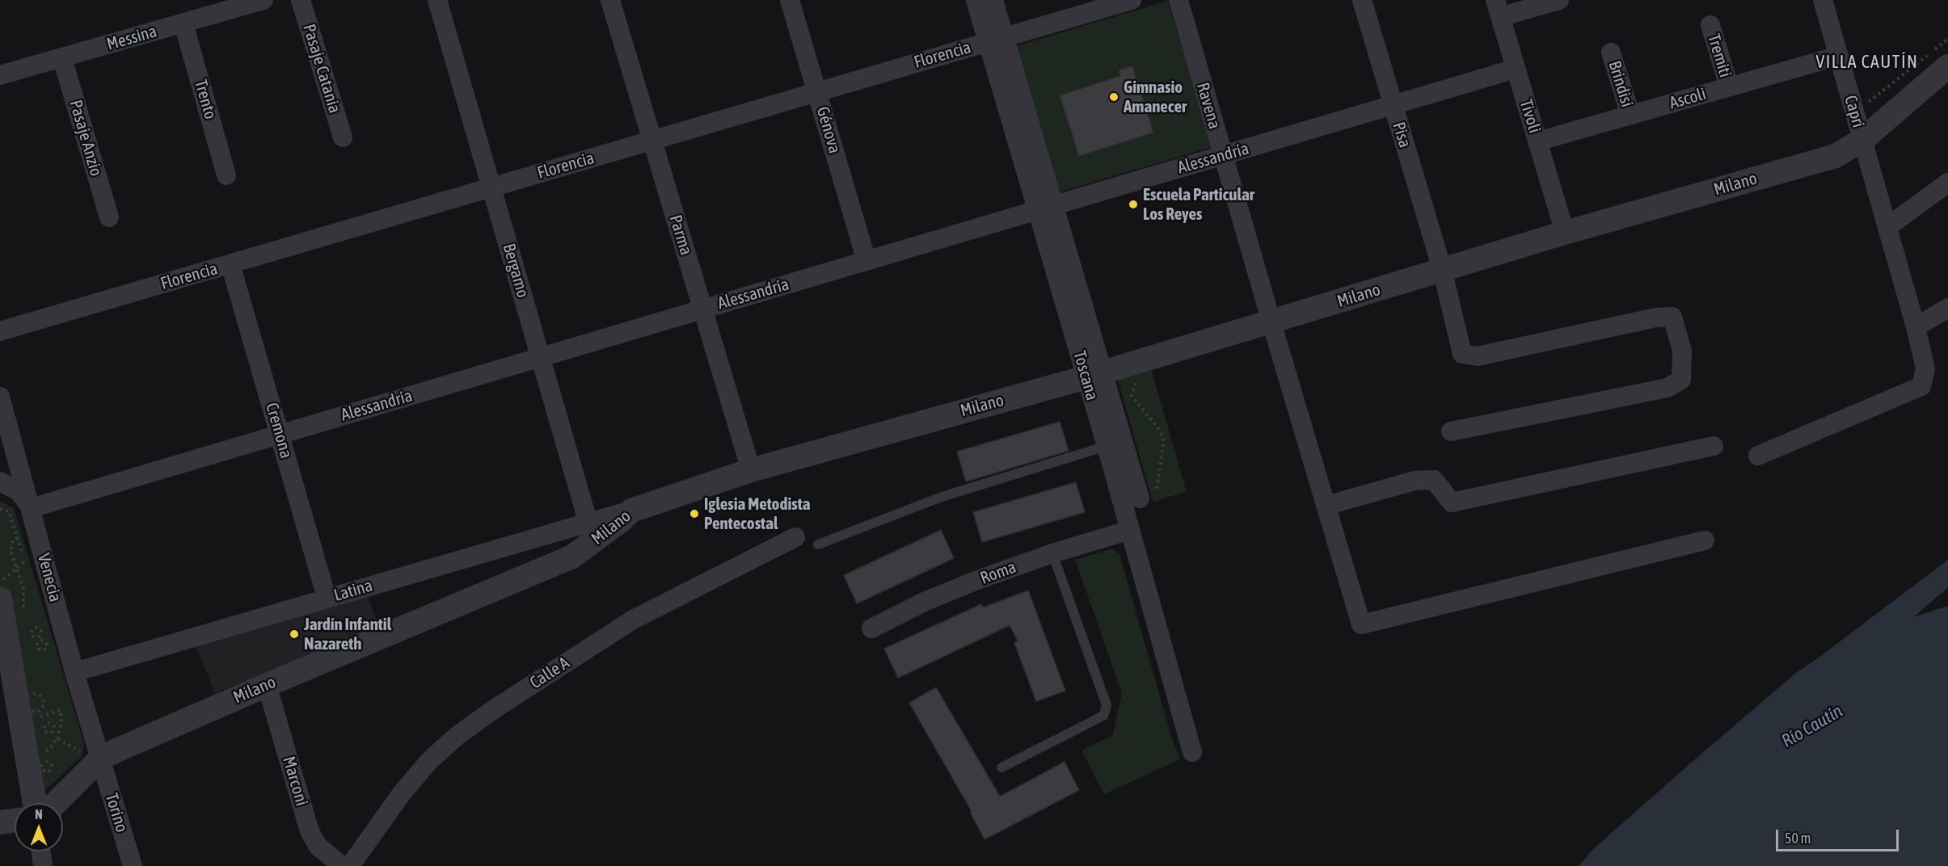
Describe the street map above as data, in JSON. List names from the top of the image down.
{
  "streets": {
    "street": [
      "Messina",
      "Florencia",
      "Tremiti",
      "Pasaje Catania",
      "Brindisi",
      "Ascoli",
      "Trento",
      "Ravena",
      "Capri",
      "Tivoli",
      "Génova",
      "Pisa",
      "Pasaje Anzio",
      "Alessandría",
      "Milano",
      "Parma",
      "Bergamo",
      "Toscana",
      "Cremona",
      "Roma",
      "Venecia",
      "Latina",
      "Calle A",
      "Marconi",
      "Torino"
    ]
  },
  "crossings": [
    ["Messina", "Trento"],
    ["Messina", "Pasaje Anzio"],
    ["Florencia", "Génova"],
    ["Florencia", "Parma"],
    ["Florencia", "Bergamo"],
    ["Florencia", "Toscana"],
    ["Florencia", "Cremona"],
    ["Tremiti", "Ascoli"],
    ["Brindisi", "Ascoli"],
    ["Ascoli", "Capri"],
    ["Ascoli", "Tivoli"],
    ["Ravena", "Alessandría"],
    ["Ravena", "Milano"],
    ["Capri", "Milano"],
    ["Tivoli", "Alessandría"],
    ["Tivoli", "Milano"],
    ["Génova", "Alessandría"],
    ["Pisa", "Alessandría"],
    ["Pisa", "Milano"],
    ["Alessandría", "Parma"],
    ["Alessandría", "Bergamo"],
    ["Alessandría", "Toscana"],
    ["Alessandría", "Cremona"],
    ["Alessandría", "Venecia"],
    ["Milano", "Parma"],
    ["Milano", "Bergamo"],
    ["Milano", "Toscana"],
    ["Milano", "Venecia"],
    ["Milano", "Latina"],
    ["Milano", "Marconi"],
    ["Milano", "Torino"],
    ["Bergamo", "Latina"],
    ["Toscana", "Roma"],
    ["Cremona", "Latina"],
    ["Venecia", "Latina"],
    ["Venecia", "Torino"]
  ],
  "districts": ["VILLA CAUTÍN"],
  "water": ["Río Cautín"],
  "places": [
    "Gimnasio Amanecer",
    "Escuela Particular Los Reyes",
    "Iglesia Metodista Pentecostal",
    "Jardín Infantil Nazareth"
  ],
  "scale_bar": "50 m",
  "north": "top"
}
